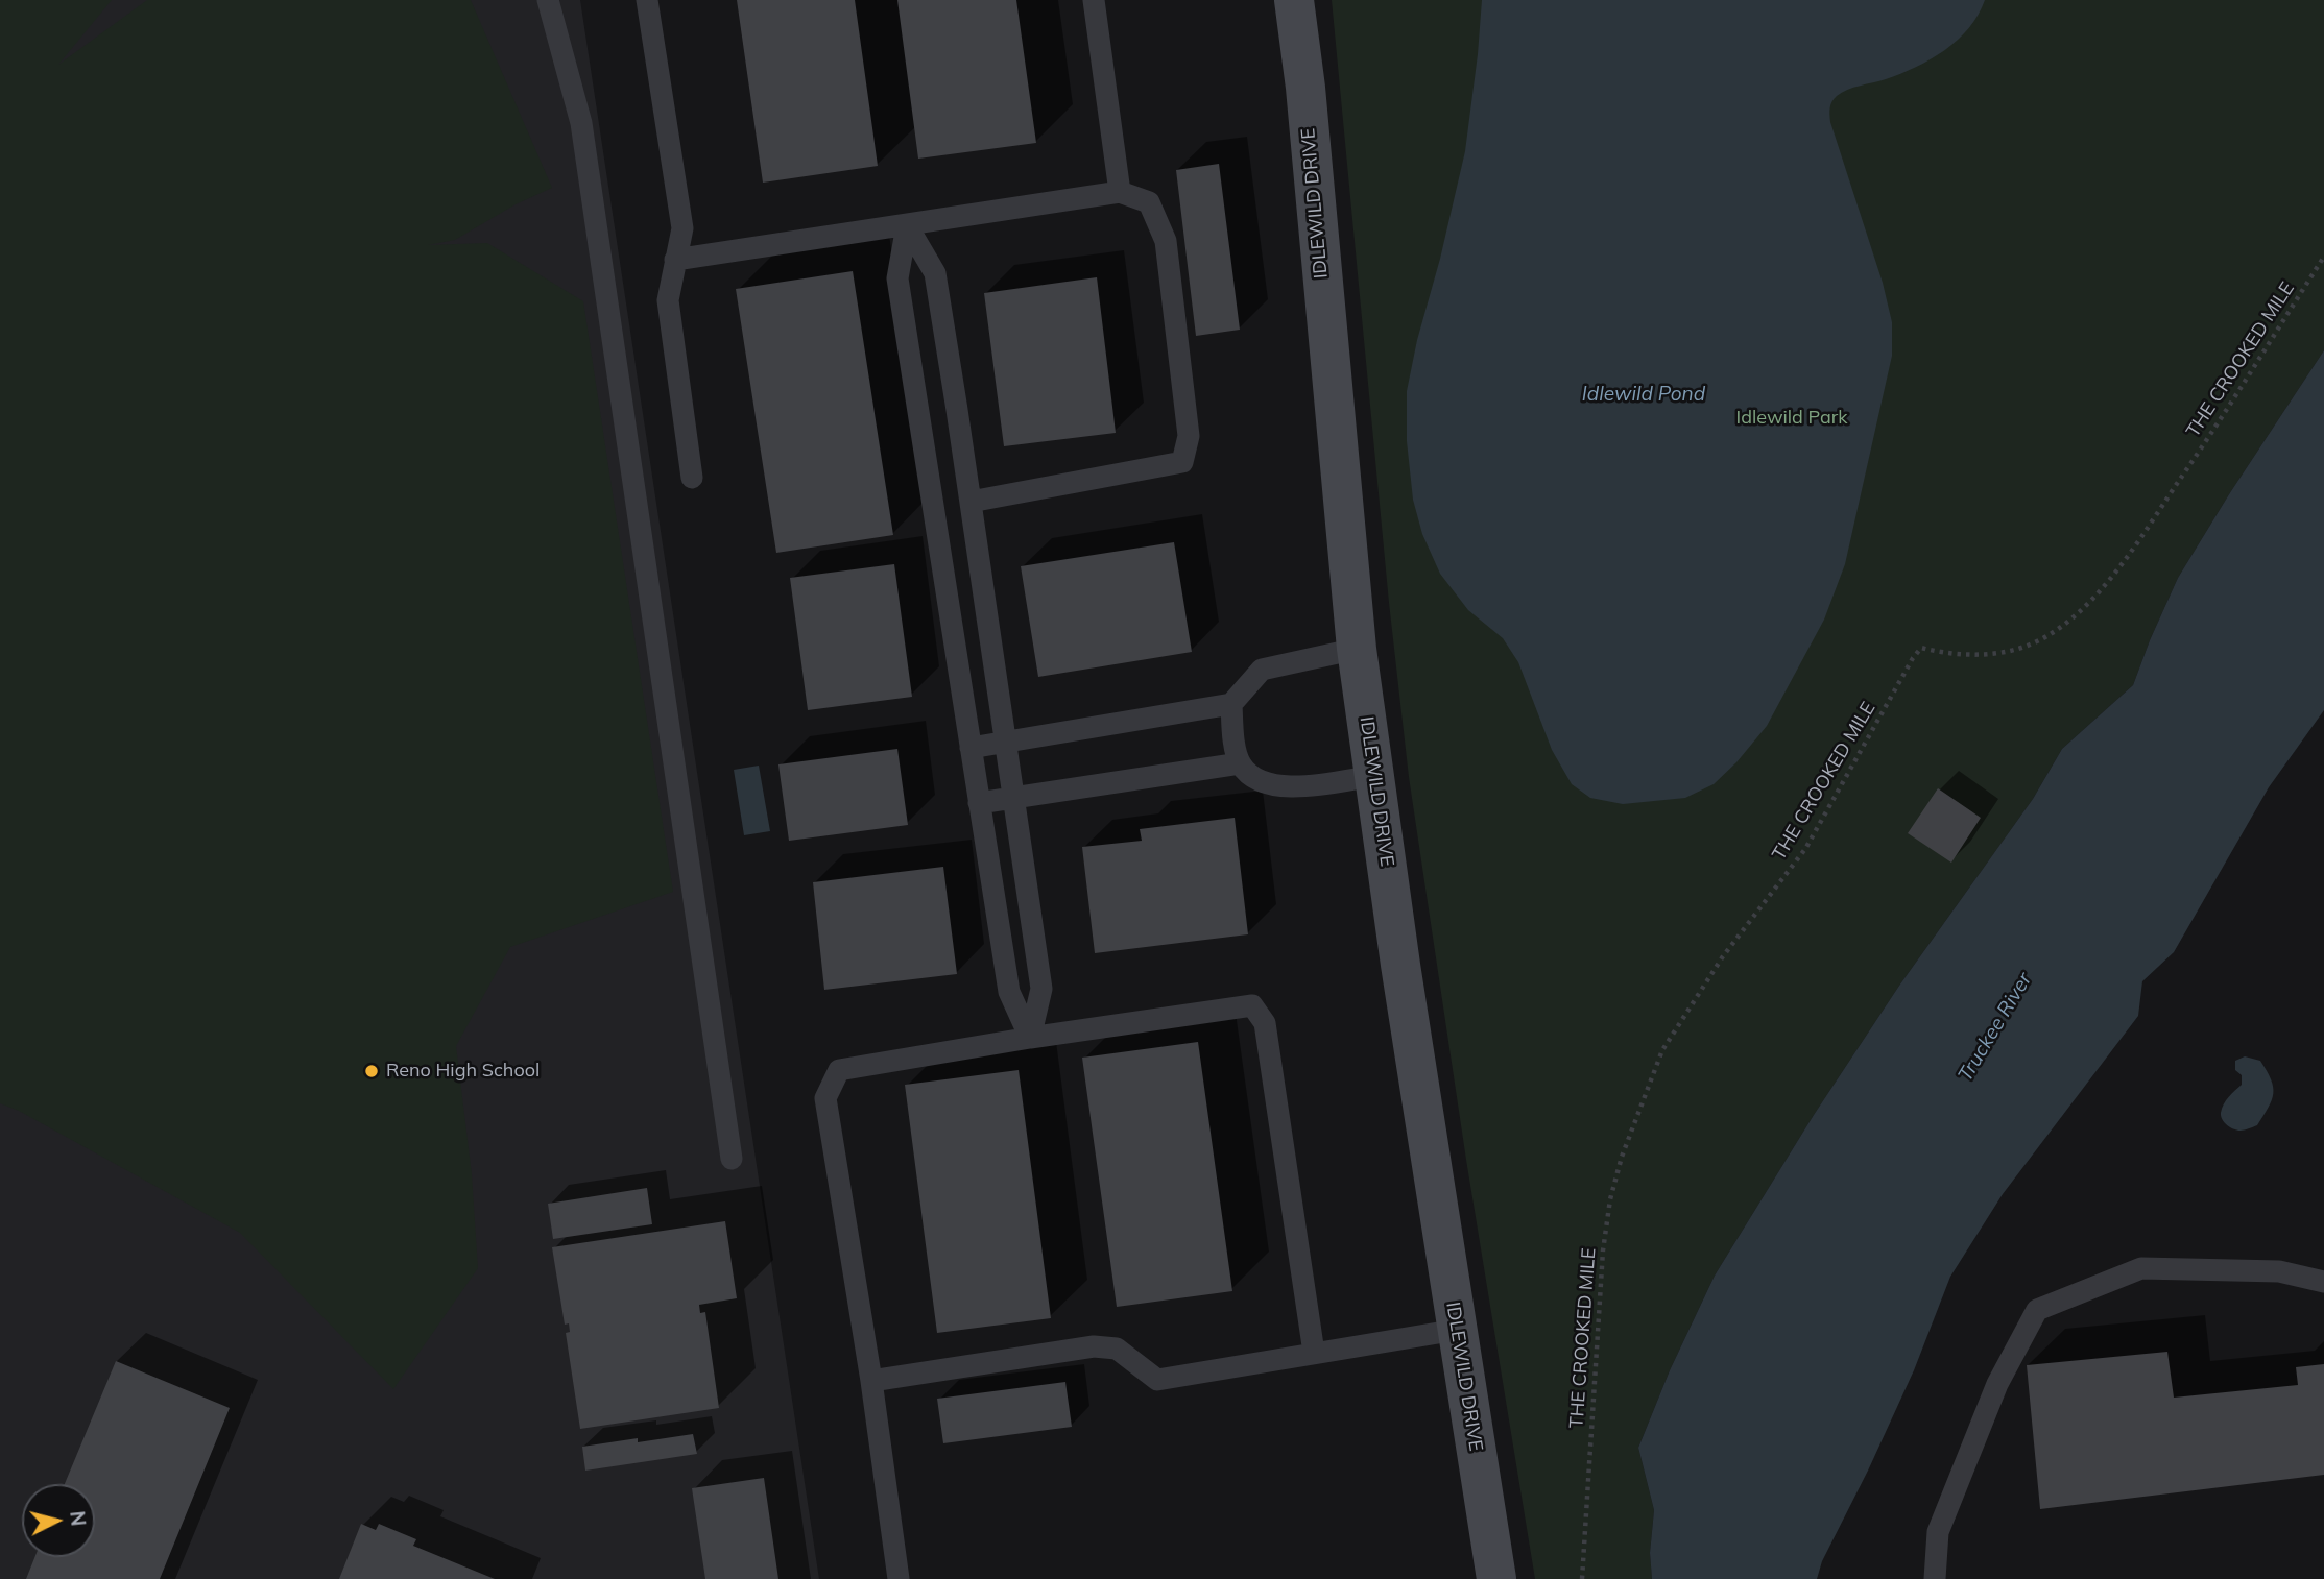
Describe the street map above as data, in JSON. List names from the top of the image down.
{
  "streets": {
    "street": ["IDLEWILD DRIVE"],
    "path": ["THE CROOKED MILE"]
  },
  "water": ["Idlewild Pond", "Truckee River"],
  "parks": ["Idlewild Park"],
  "places": ["Reno High School"],
  "north": "right"
}
